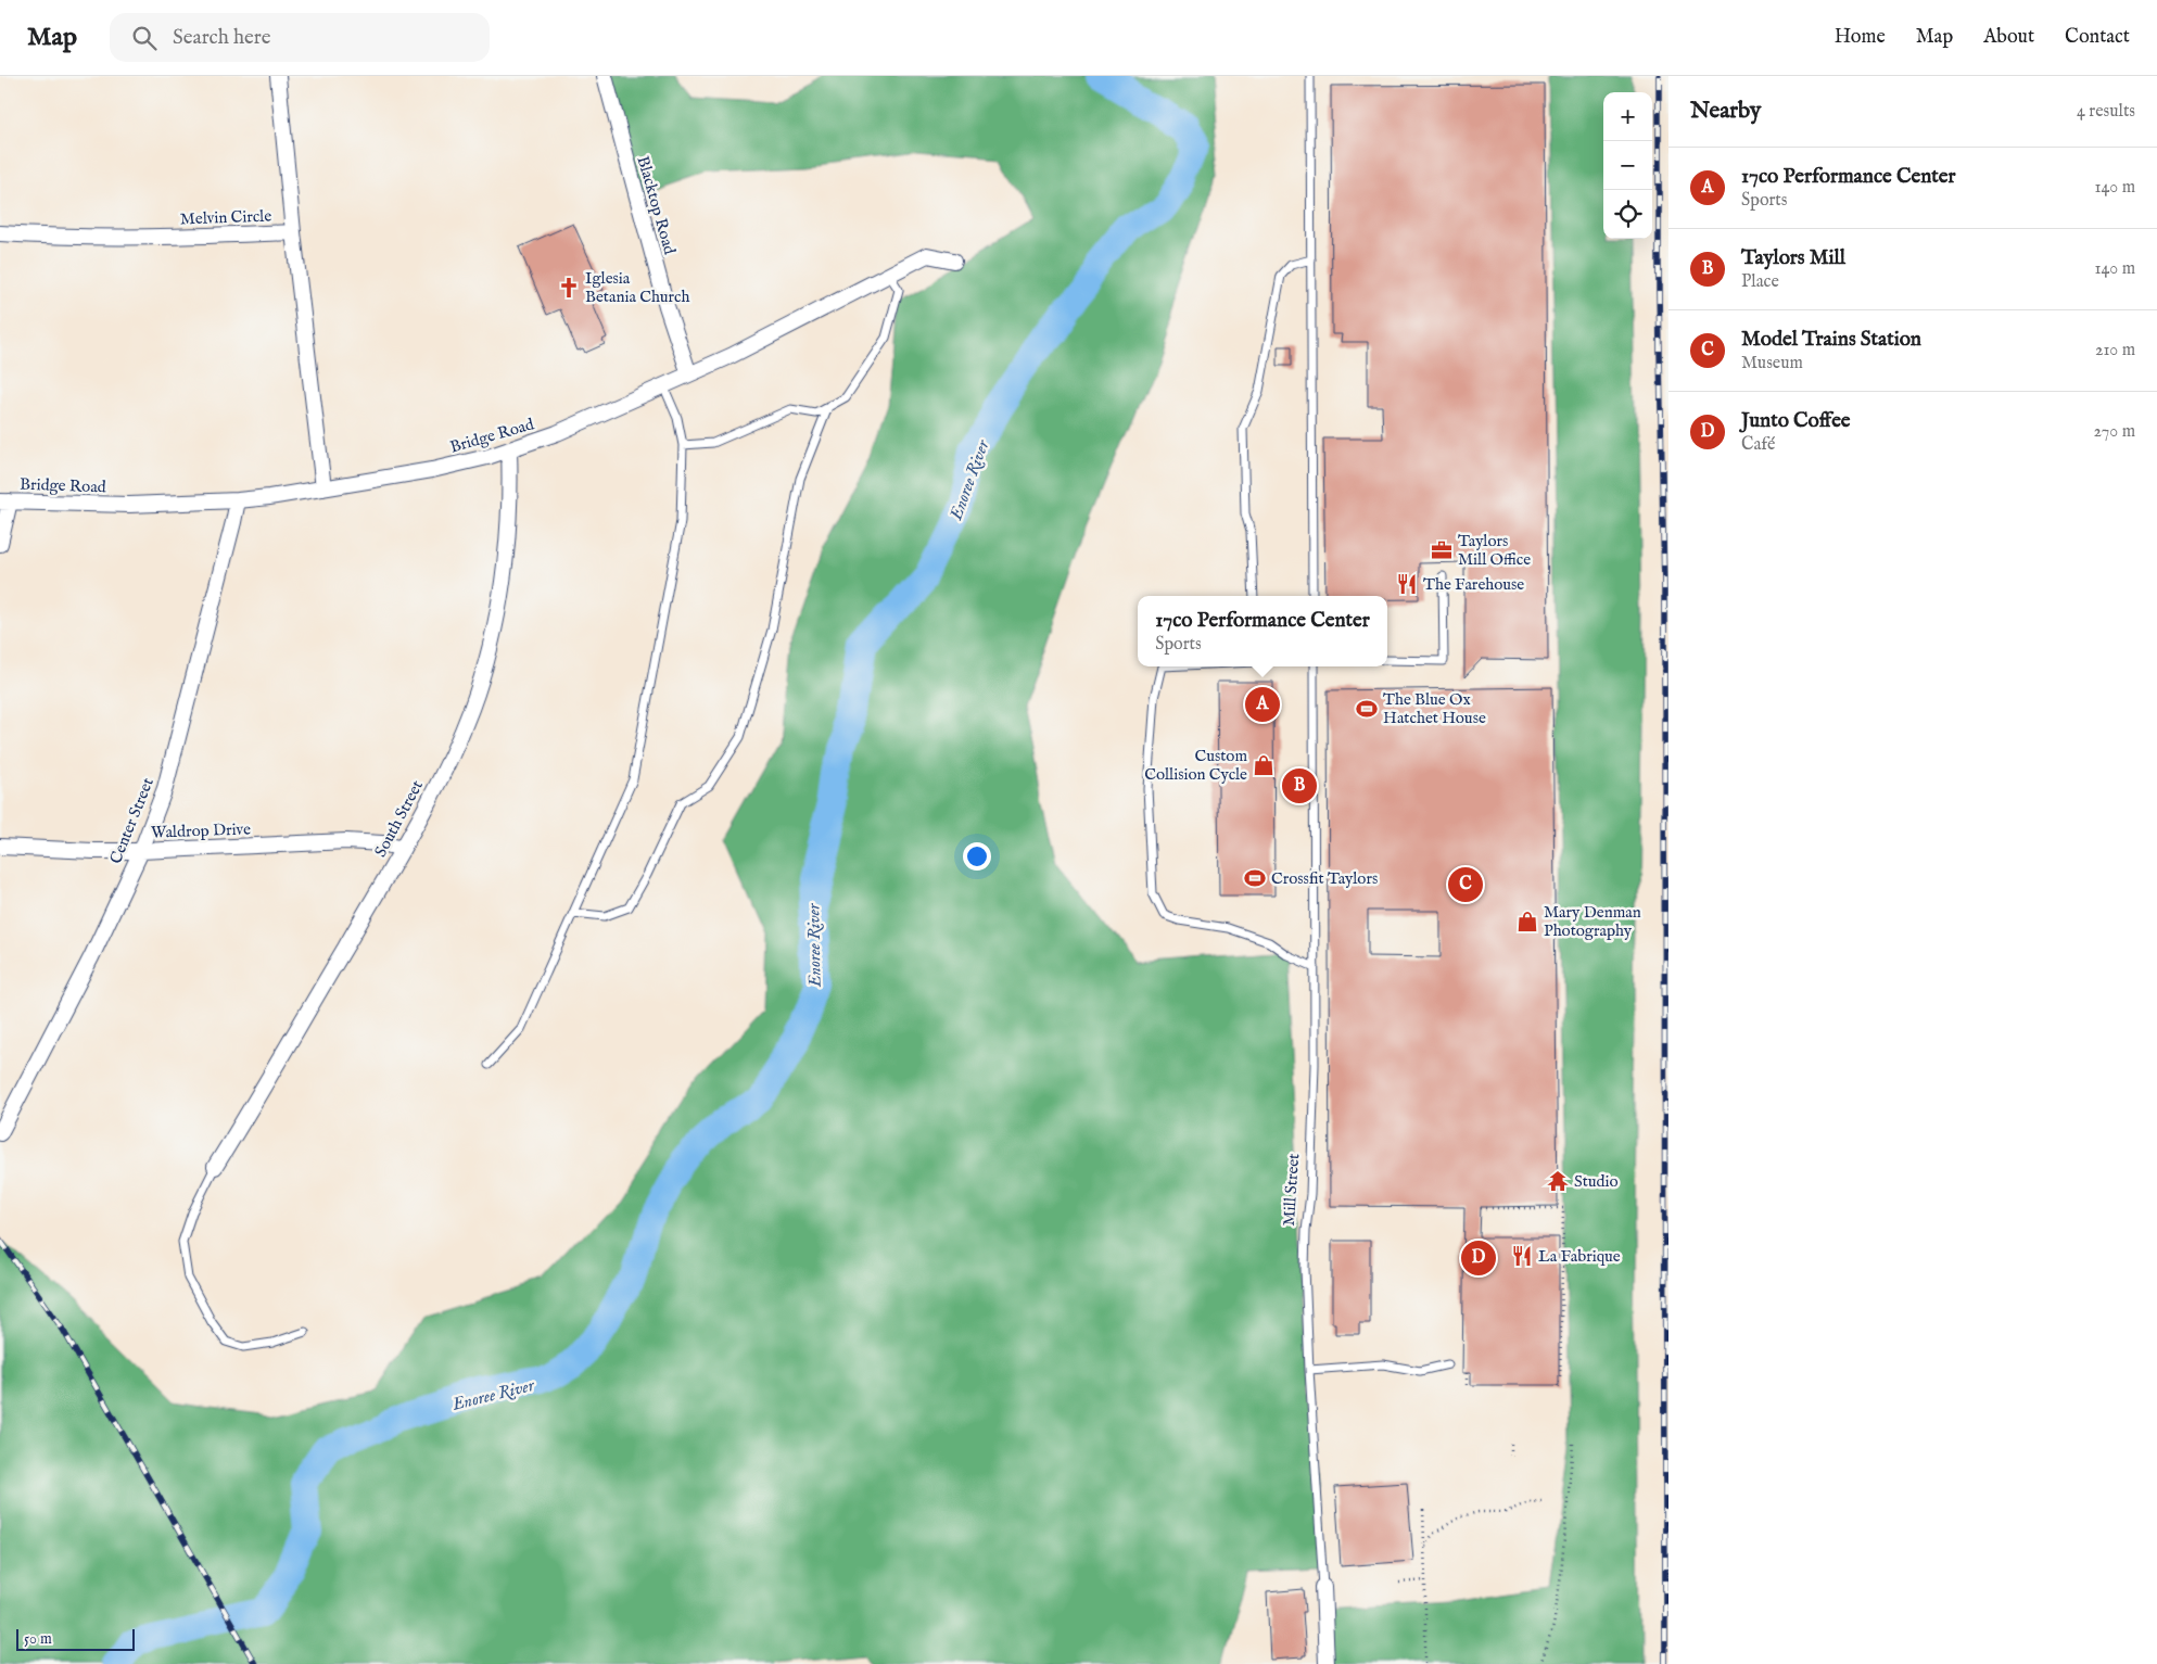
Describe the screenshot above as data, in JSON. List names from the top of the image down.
{
  "streets": {
    "street": [
      "Blacktop Road",
      "Melvin Circle",
      "Bridge Road",
      "South Street",
      "Center Street",
      "Waldrop Drive",
      "Mill Street"
    ]
  },
  "crossings": [
    ["Blacktop Road", "Bridge Road"],
    ["Melvin Circle", "Bridge Road"],
    ["Bridge Road", "South Street"],
    ["Bridge Road", "Center Street"],
    ["South Street", "Waldrop Drive"],
    ["Center Street", "Waldrop Drive"]
  ],
  "water": ["Enoree River"],
  "places": {
    "church": ["Iglesia Betania Church"],
    "office": ["Taylors Mill Office"],
    "restaurant": ["The Farehouse", "La Fabrique"],
    "sports": ["The Blue Ox Hatchet House", "Crossfit Taylors"],
    "shop": ["Custom Collision Cycle", "Mary Denman Photography"],
    "temple": ["Studio"]
  },
  "scale_bar": "50 m",
  "page": {
    "header": "Map",
    "search": "Search here",
    "nav": [
      "Home",
      "Map",
      "About",
      "Contact"
    ],
    "heading": ["Nearby", "4 results"],
    "map_buttons": ["+", "−"],
    "list": [
      {
        "mark": "A",
        "name": "17co Performance Center",
        "note": "Sports",
        "value": "140 m"
      },
      {
        "mark": "B",
        "name": "Taylors Mill",
        "note": "Place",
        "value": "140 m"
      },
      {
        "mark": "C",
        "name": "Model Trains Station",
        "note": "Museum",
        "value": "210 m"
      },
      {
        "mark": "D",
        "name": "Junto Coffee",
        "note": "Café",
        "value": "270 m"
      }
    ],
    "popup": ["17co Performance Center", "Sports"],
    "pins": [
      "A",
      "B",
      "C",
      "D"
    ],
    "scale": "50 m"
  }
}
